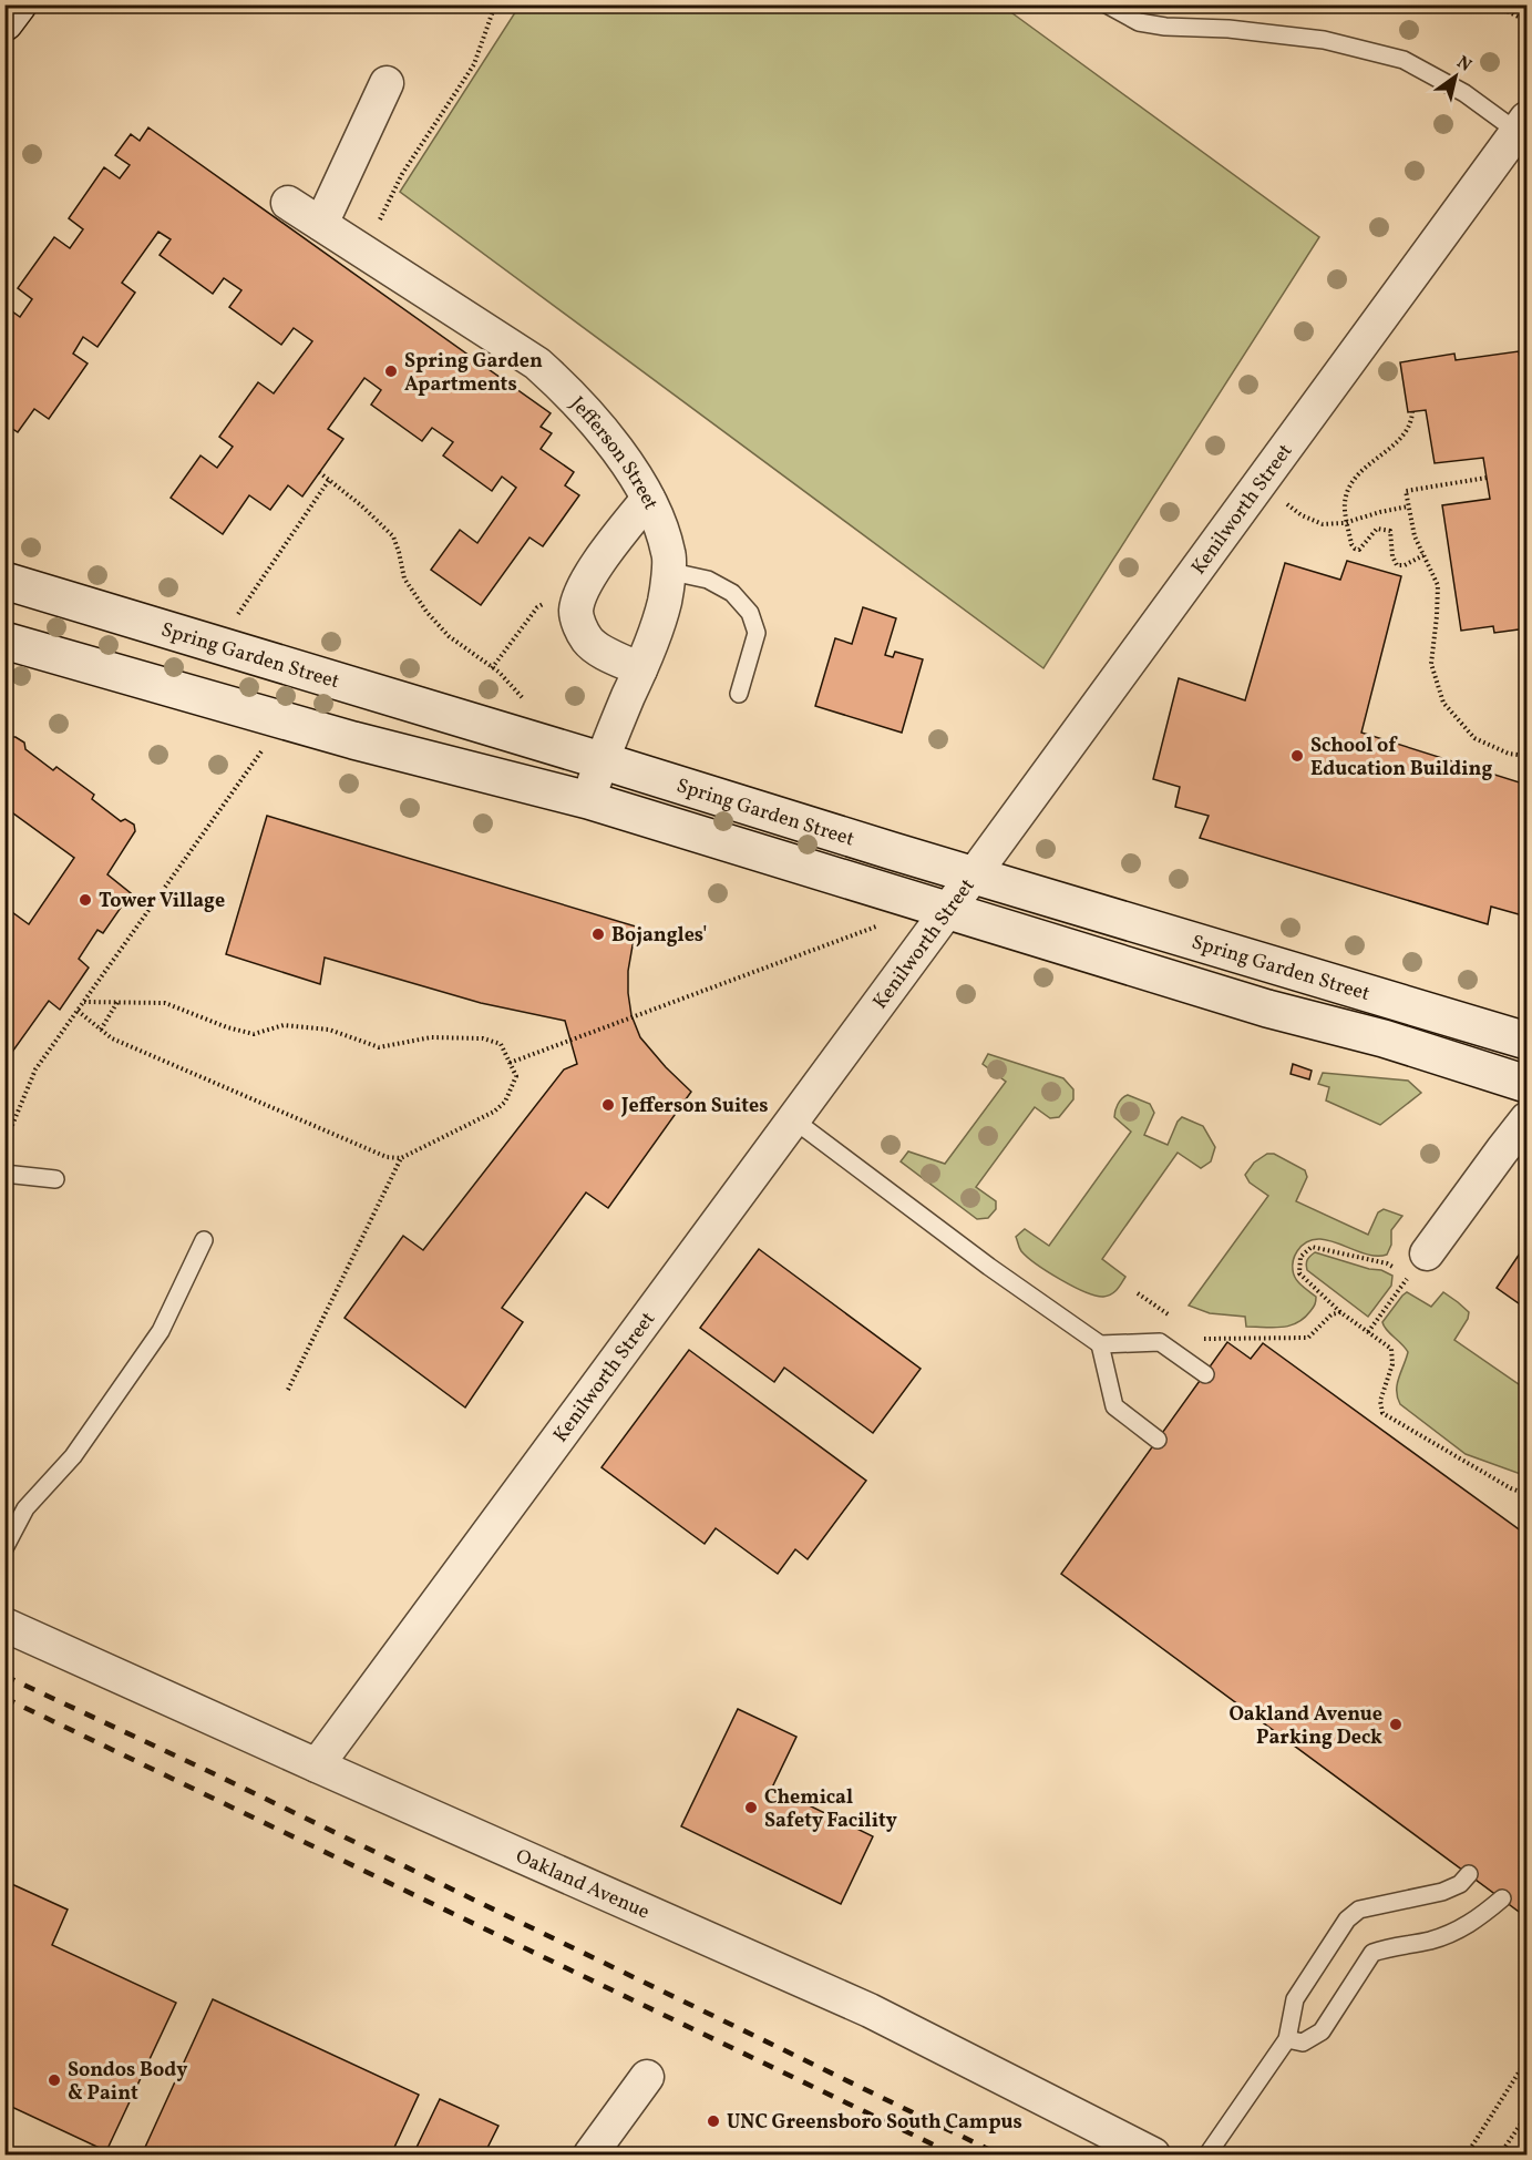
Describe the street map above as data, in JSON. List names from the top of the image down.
{
  "streets": {
    "main road": ["Spring Garden Street"],
    "street": ["Jefferson Street", "Kenilworth Street", "Oakland Avenue"]
  },
  "crossings": [
    ["Jefferson Street", "Spring Garden Street"],
    ["Kenilworth Street", "Spring Garden Street"],
    ["Kenilworth Street", "Oakland Avenue"]
  ],
  "places": [
    "Spring Garden Apartments",
    "School of Education Building",
    "Tower Village",
    "Bojangles'",
    "Jefferson Suites",
    "Oakland Avenue Parking Deck",
    "Chemical Safety Facility",
    "Sondos Body & Paint",
    "UNC Greensboro South Campus"
  ],
  "north": "top right"
}
